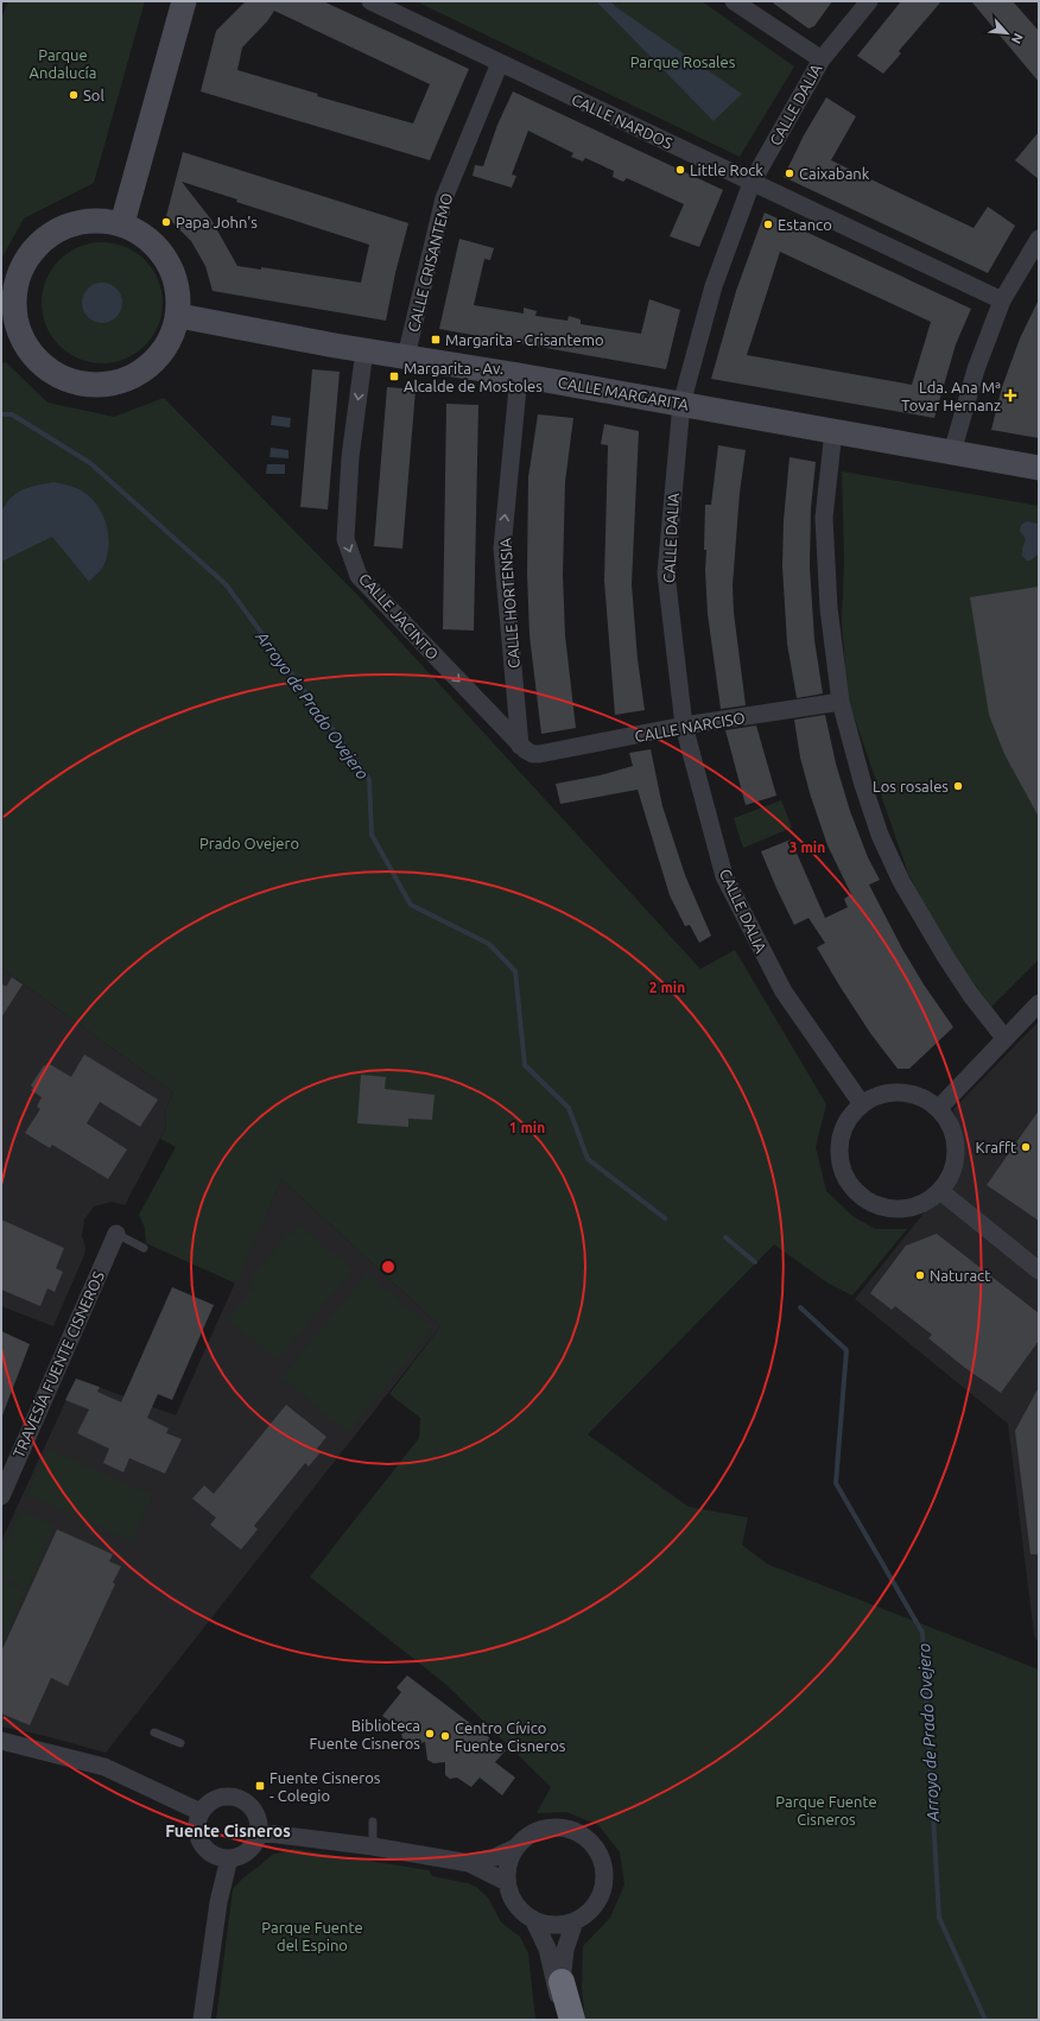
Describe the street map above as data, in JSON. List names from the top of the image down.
{
  "streets": {
    "street": [
      "CALLE DALIA",
      "CALLE NARDOS",
      "CALLE CRISANTEMO",
      "CALLE MARGARITA",
      "CALLE HORTENSIA",
      "CALLE JACINTO",
      "CALLE NARCISO",
      "TRAVESÍA FUENTE CISNEROS"
    ]
  },
  "crossings": [
    ["CALLE DALIA", "CALLE NARDOS"],
    ["CALLE DALIA", "CALLE MARGARITA"],
    ["CALLE DALIA", "CALLE NARCISO"],
    ["CALLE NARDOS", "CALLE CRISANTEMO"],
    ["CALLE CRISANTEMO", "CALLE MARGARITA"],
    ["CALLE MARGARITA", "CALLE HORTENSIA"],
    ["CALLE MARGARITA", "CALLE JACINTO"],
    ["CALLE HORTENSIA", "CALLE JACINTO"],
    ["CALLE JACINTO", "CALLE NARCISO"]
  ],
  "one_way": ["CALLE HORTENSIA", "CALLE JACINTO"],
  "districts": ["Fuente Cisneros"],
  "water": ["Arroyo de Prado Ovejero"],
  "parks": [
    "Parque Andalucía",
    "Parque Rosales",
    "Prado Ovejero",
    "Parque Fuente Cisneros",
    "Parque Fuente del Espino"
  ],
  "places": {
    "other": [
      "Sol",
      "Little Rock",
      "Caixabank",
      "Papa John's",
      "Estanco",
      "Los rosales",
      "Krafft",
      "Naturact",
      "Biblioteca Fuente Cisneros",
      "Centro Cívico Fuente Cisneros"
    ],
    "transit": ["Margarita - Crisantemo", "Margarita - Av. Alcalde de Mostoles", "Fuente Cisneros - Colegio"],
    "health": ["Lda. Ana Mª Tovar Hernanz"]
  },
  "north": "bottom right",
  "rings": ["3 min", "2 min", "1 min"]
}
